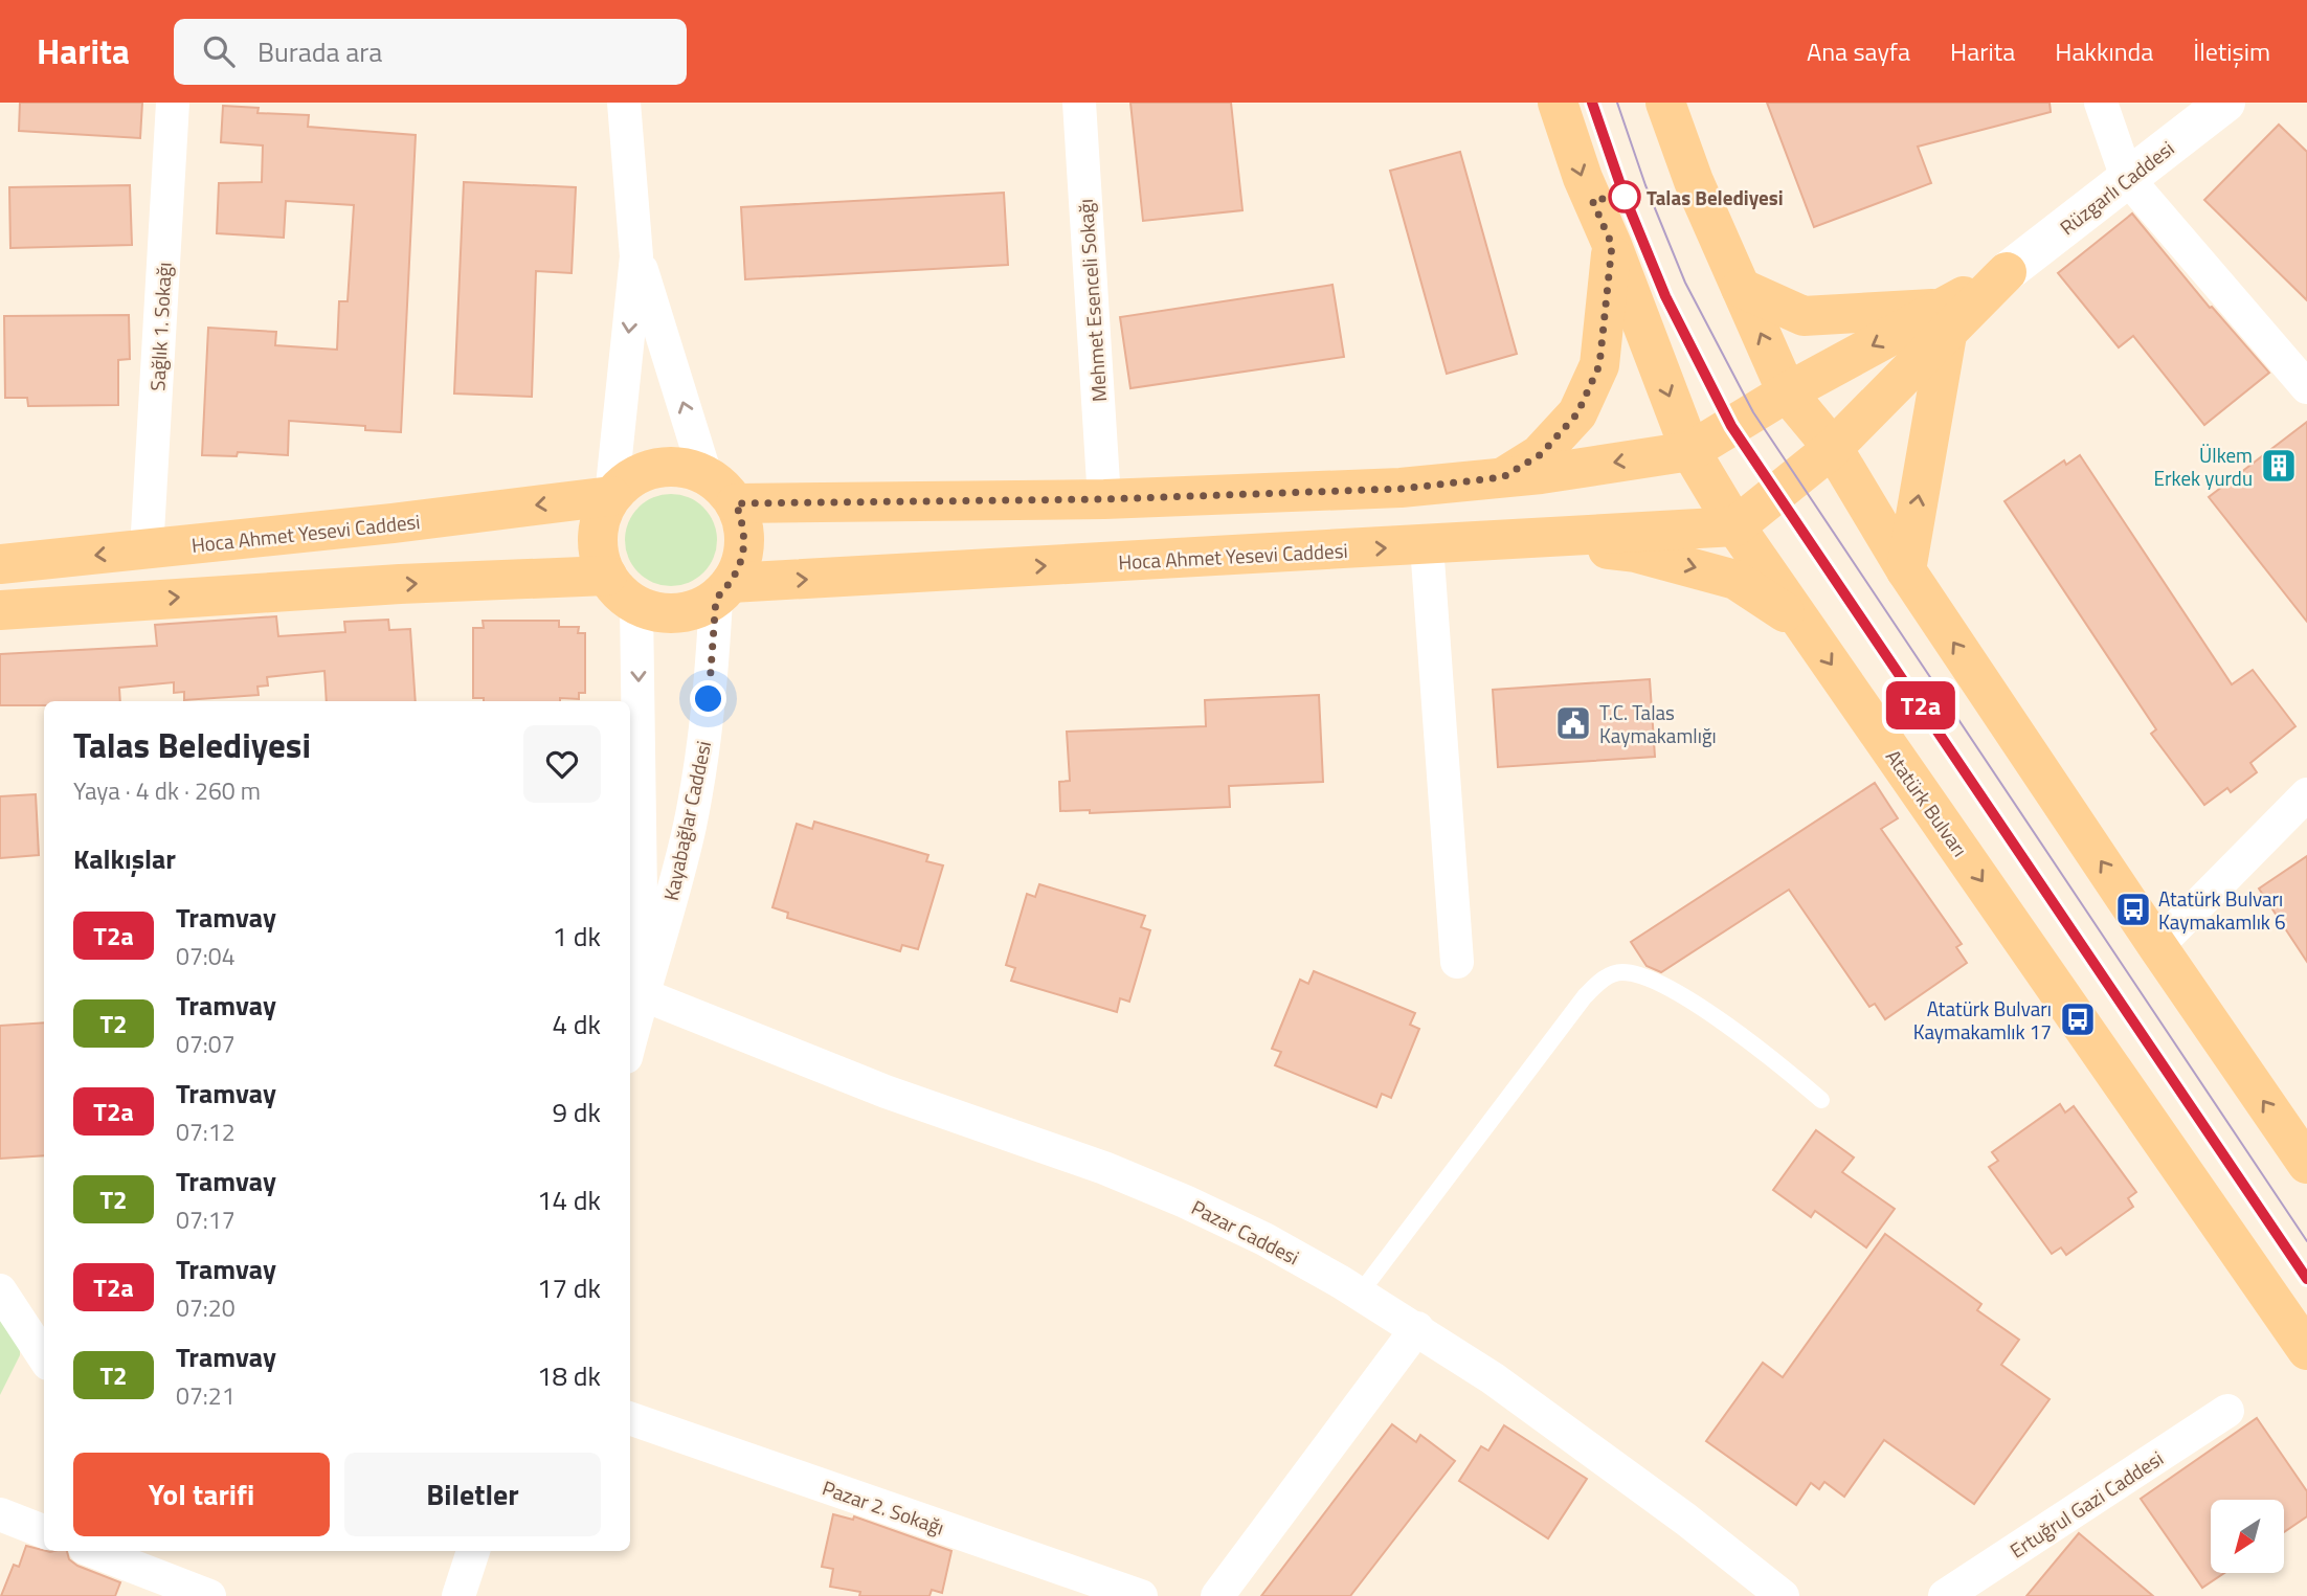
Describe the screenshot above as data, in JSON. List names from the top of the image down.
{
  "streets": {
    "main road": ["Rüzgarlı Caddesi", "Hoca Ahmet Yesevi Caddesi", "Atatürk Bulvarı"],
    "street": [
      "Mehmet Esenceli Sokağı",
      "Sağlık 1. Sokağı",
      "Kayabağlar Caddesi",
      "Pazar Caddesi",
      "Ertuğrul Gazi Caddesi",
      "Pazar 2. Sokağı"
    ]
  },
  "crossings": [
    ["Rüzgarlı Caddesi", "Hoca Ahmet Yesevi Caddesi"],
    ["Rüzgarlı Caddesi", "Atatürk Bulvarı"],
    ["Sağlık 1. Sokağı", "Hoca Ahmet Yesevi Caddesi"],
    ["Hoca Ahmet Yesevi Caddesi", "Atatürk Bulvarı"],
    ["Hoca Ahmet Yesevi Caddesi", "Kayabağlar Caddesi"],
    ["Kayabağlar Caddesi", "Pazar Caddesi"]
  ],
  "places": {
    "other": ["Talas Belediyesi"],
    "building": ["Ülkem Erkek yurdu"],
    "public building": ["T.C. Talas Kaymakamlığı"],
    "bus stop": ["Atatürk Bulvarı Kaymakamlık 6", "Atatürk Bulvarı Kaymakamlık 17"]
  },
  "lines": ["tram line T2a"],
  "north": "bottom left",
  "page": {
    "header": "Harita",
    "search": "Burada ara",
    "nav": [
      "Ana sayfa",
      "Harita",
      "Hakkında",
      "İletişim"
    ],
    "on_map": "T2a",
    "heading": [
      ["Talas Belediyesi", "Yaya · 4 dk · 260 m"],
      "Kalkışlar"
    ],
    "list": [
      {
        "mark": "T2a",
        "name": "Tramvay",
        "note": "07:04",
        "value": "1 dk"
      },
      {
        "mark": "T2",
        "name": "Tramvay",
        "note": "07:07",
        "value": "4 dk"
      },
      {
        "mark": "T2a",
        "name": "Tramvay",
        "note": "07:12",
        "value": "9 dk"
      },
      {
        "mark": "T2",
        "name": "Tramvay",
        "note": "07:17",
        "value": "14 dk"
      },
      {
        "mark": "T2a",
        "name": "Tramvay",
        "note": "07:20",
        "value": "17 dk"
      },
      {
        "mark": "T2",
        "name": "Tramvay",
        "note": "07:21",
        "value": "18 dk"
      }
    ],
    "buttons": ["Yol tarifi", "Biletler"]
  }
}
